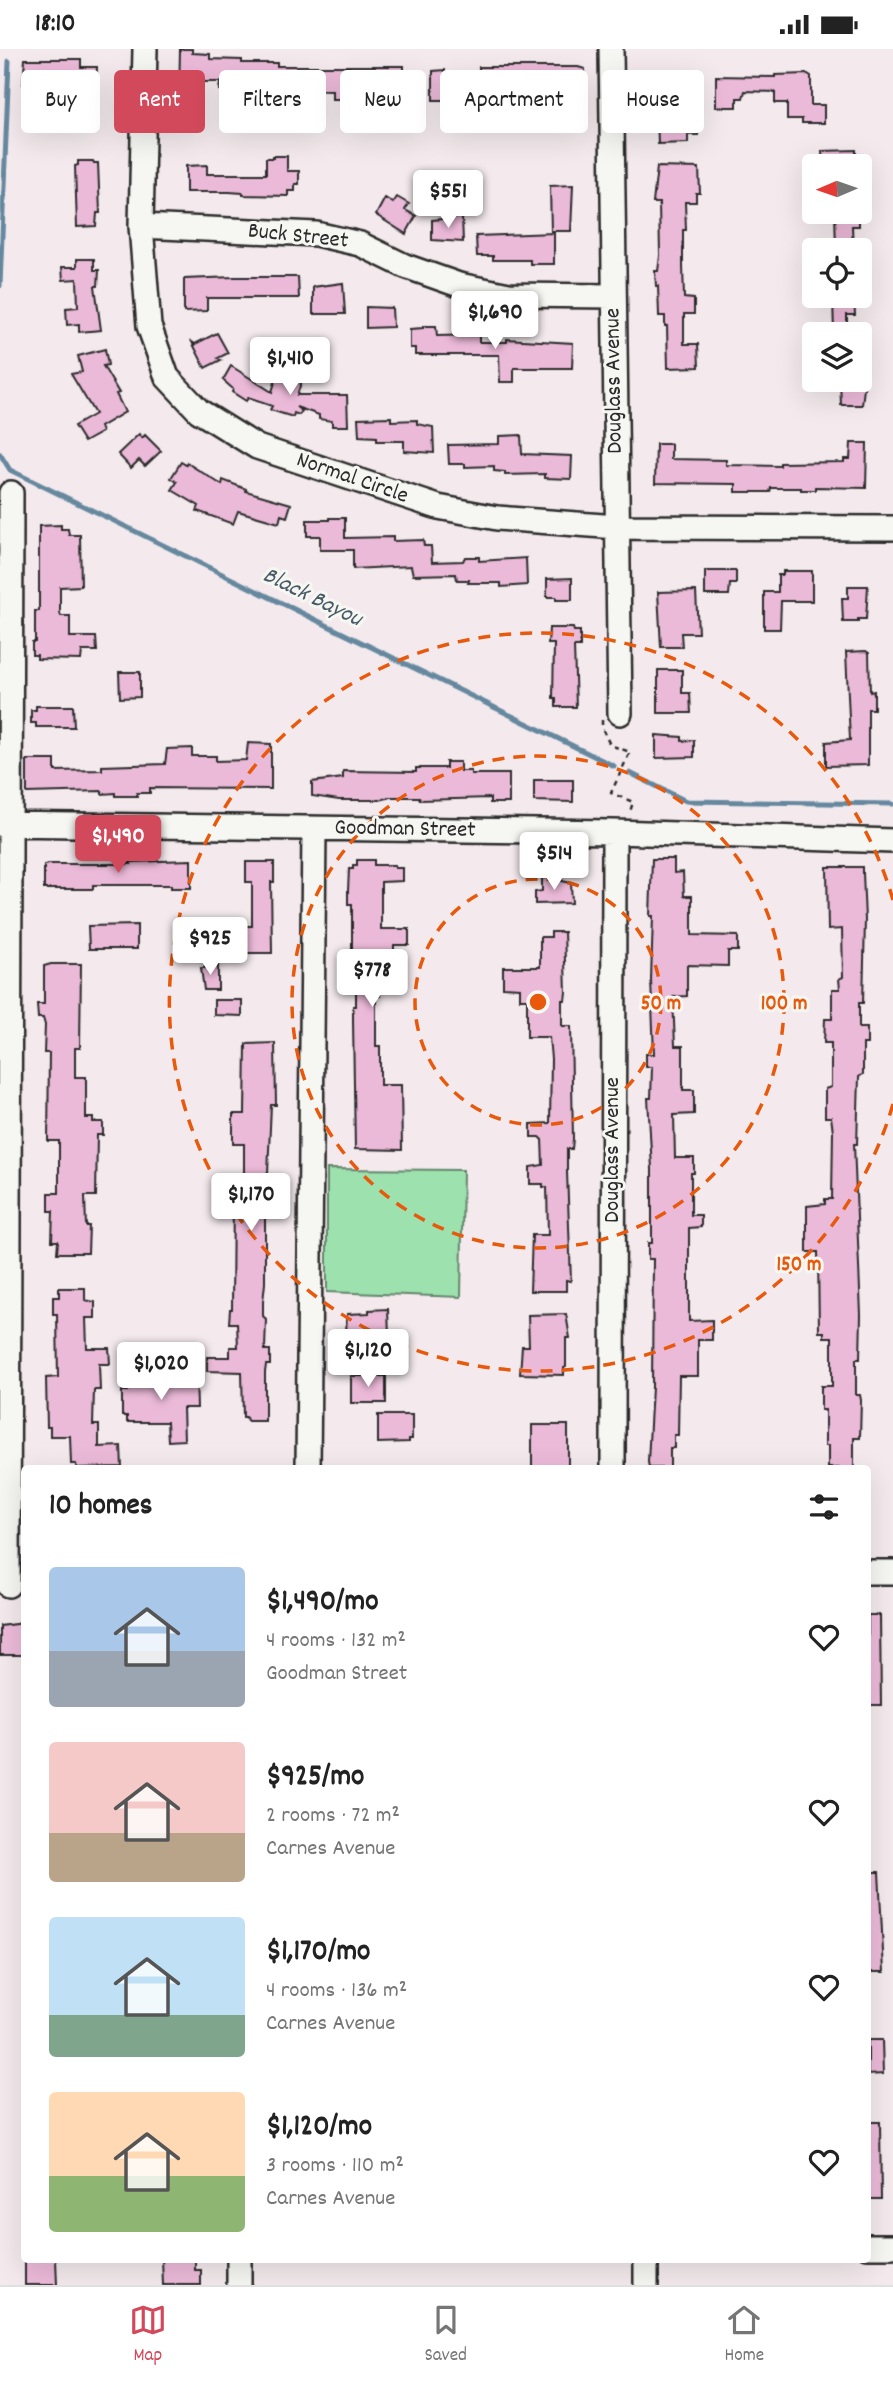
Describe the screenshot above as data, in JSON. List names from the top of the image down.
{
  "streets": {
    "street": [
      "Buck Street",
      "Douglass Avenue",
      "Normal Circle",
      "Goodman Street"
    ]
  },
  "crossings": [
    ["Buck Street", "Douglass Avenue"],
    ["Buck Street", "Normal Circle"],
    ["Douglass Avenue", "Normal Circle"],
    ["Douglass Avenue", "Goodman Street"]
  ],
  "water": ["Black Bayou"],
  "north": "left",
  "page": {
    "status": "18:10",
    "chip": [
      "Buy",
      "Rent",
      "Filters",
      "New",
      "Apartment",
      "House"
    ],
    "price": [
      "$551",
      "$1,690",
      "$1,410",
      "$1,490",
      "$514",
      "$925",
      "$778",
      "$1,170",
      "$1,120",
      "$1,020"
    ],
    "heading": "10 homes",
    "list": [
      {
        "name": "$1,490/mo",
        "note": "4 rooms · 132 m² · Goodman Street"
      },
      {
        "name": "$925/mo",
        "note": "2 rooms · 72 m² · Carnes Avenue"
      },
      {
        "name": "$1,170/mo",
        "note": "4 rooms · 136 m² · Carnes Avenue"
      },
      {
        "name": "$1,120/mo",
        "note": "3 rooms · 110 m² · Carnes Avenue"
      }
    ],
    "tabs": ["Map", "Saved", "Home"]
  },
  "rings": ["50 m", "100 m", "150 m"]
}
